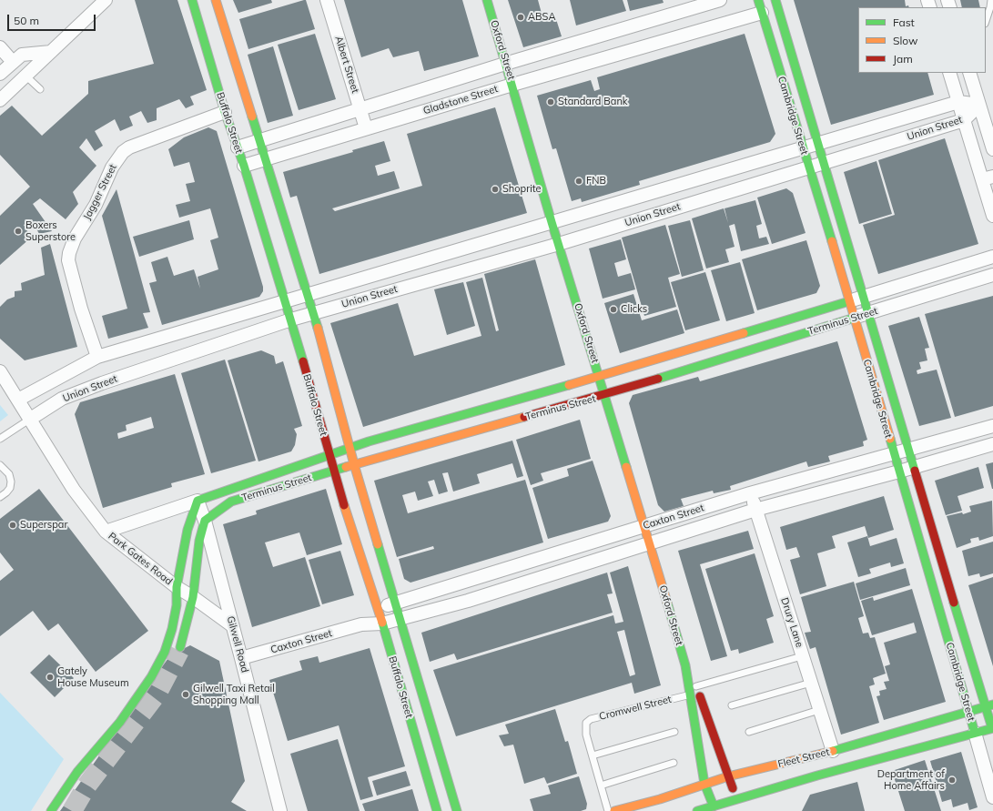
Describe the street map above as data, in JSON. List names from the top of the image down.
{
  "streets": {
    "main road": [
      "Oxford Street",
      "Cambridge Street",
      "Buffalo Street",
      "Terminus Street",
      "Fleet Street"
    ],
    "street": [
      "Albert Street",
      "Gladstone Street",
      "Union Street",
      "Jagger Street",
      "Caxton Street",
      "Park Gates Road",
      "Drury Lane",
      "Gilwell Road"
    ],
    "lane": ["Cromwell Street"]
  },
  "crossings": [
    ["Oxford Street", "Gladstone Street"],
    ["Oxford Street", "Union Street"],
    ["Oxford Street", "Terminus Street"],
    ["Oxford Street", "Caxton Street"],
    ["Oxford Street", "Cromwell Street"],
    ["Oxford Street", "Fleet Street"],
    ["Albert Street", "Gladstone Street"],
    ["Gladstone Street", "Cambridge Street"],
    ["Gladstone Street", "Buffalo Street"],
    ["Cambridge Street", "Union Street"],
    ["Cambridge Street", "Terminus Street"],
    ["Cambridge Street", "Caxton Street"],
    ["Cambridge Street", "Fleet Street"],
    ["Buffalo Street", "Union Street"],
    ["Buffalo Street", "Jagger Street"],
    ["Buffalo Street", "Terminus Street"],
    ["Buffalo Street", "Caxton Street"],
    ["Union Street", "Jagger Street"],
    ["Union Street", "Park Gates Road"],
    ["Terminus Street", "Park Gates Road"],
    ["Terminus Street", "Gilwell Road"],
    ["Caxton Street", "Drury Lane"],
    ["Caxton Street", "Gilwell Road"],
    ["Park Gates Road", "Gilwell Road"],
    ["Drury Lane", "Fleet Street"]
  ],
  "places": [
    "ABSA",
    "Standard Bank",
    "FNB",
    "Shoprite",
    "Boxers Superstore",
    "Clicks",
    "Superspar",
    "Gately House Museum",
    "Gilwell Taxi Retail Shopping Mall",
    "Department of Home Affairs"
  ],
  "legend": ["Fast", "Slow", "Jam"],
  "scale_bar": "50 m"
}
